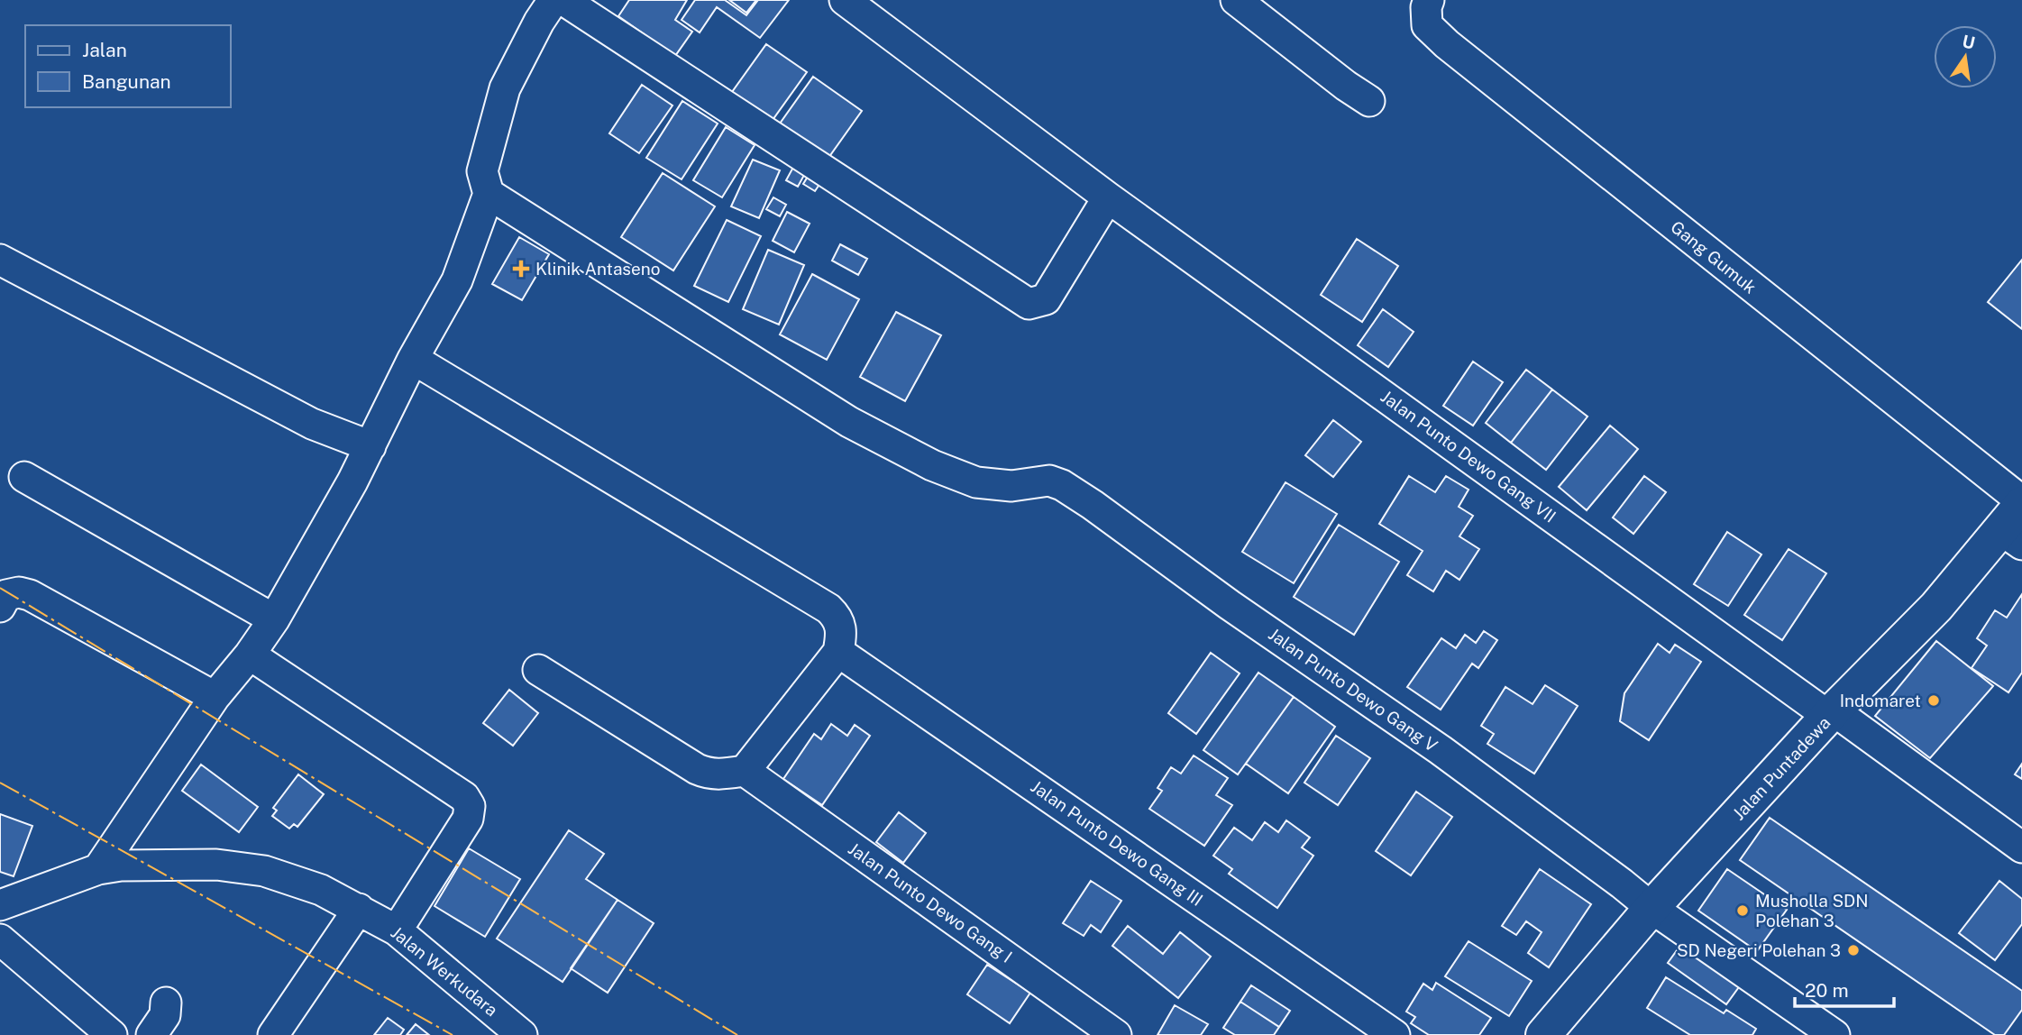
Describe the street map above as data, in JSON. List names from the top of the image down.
{
  "streets": {
    "street": [
      "Gang Gumuk",
      "Jalan Punto Dewo Gang VII",
      "Jalan Punto Dewo Gang V",
      "Jalan Puntadewa",
      "Jalan Punto Dewo Gang III",
      "Jalan Punto Dewo Gang I",
      "Jalan Werkudara"
    ]
  },
  "crossings": [
    ["Gang Gumuk", "Jalan Puntadewa"],
    ["Jalan Punto Dewo Gang VII", "Jalan Puntadewa"],
    ["Jalan Punto Dewo Gang V", "Jalan Puntadewa"]
  ],
  "places": {
    "health": ["Klinik Antaseno"],
    "other": ["Indomaret", "Musholla SDN Polehan 3", "SD Negeri Polehan 3"]
  },
  "legend": ["Jalan", "Bangunan"],
  "scale_bar": "20 m",
  "north": "top"
}
